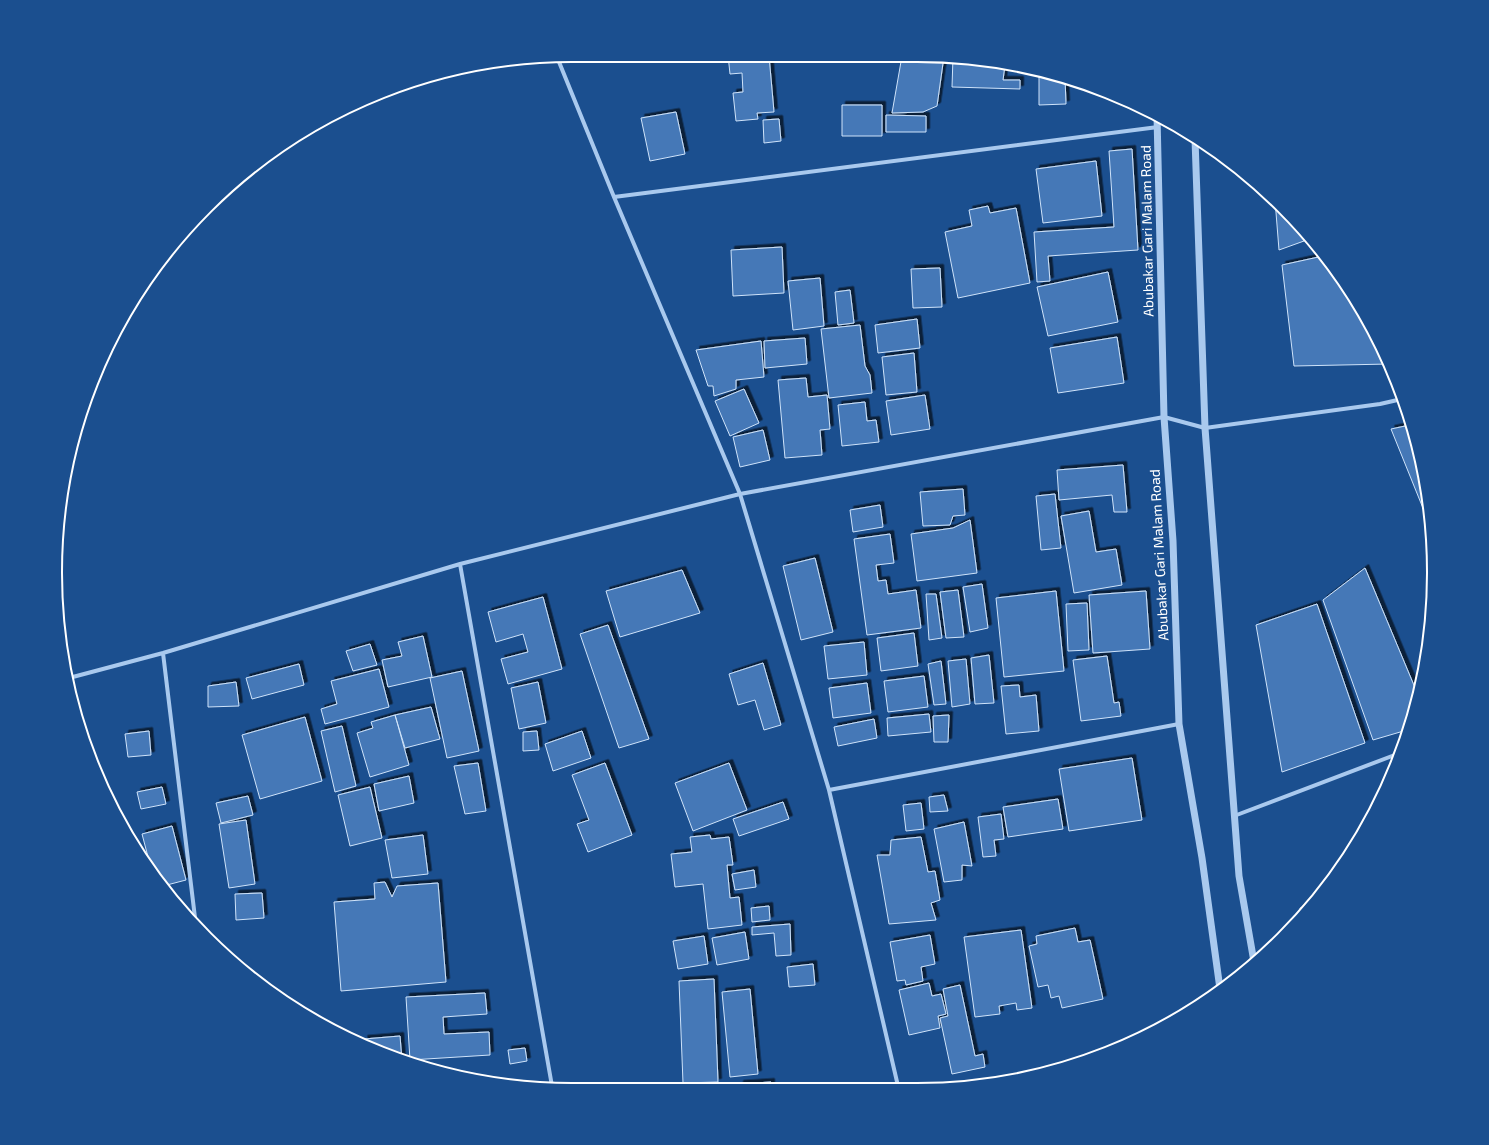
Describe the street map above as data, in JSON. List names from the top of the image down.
{
  "streets": {
    "street": ["Abubakar Gari Malam Road"]
  }
}
